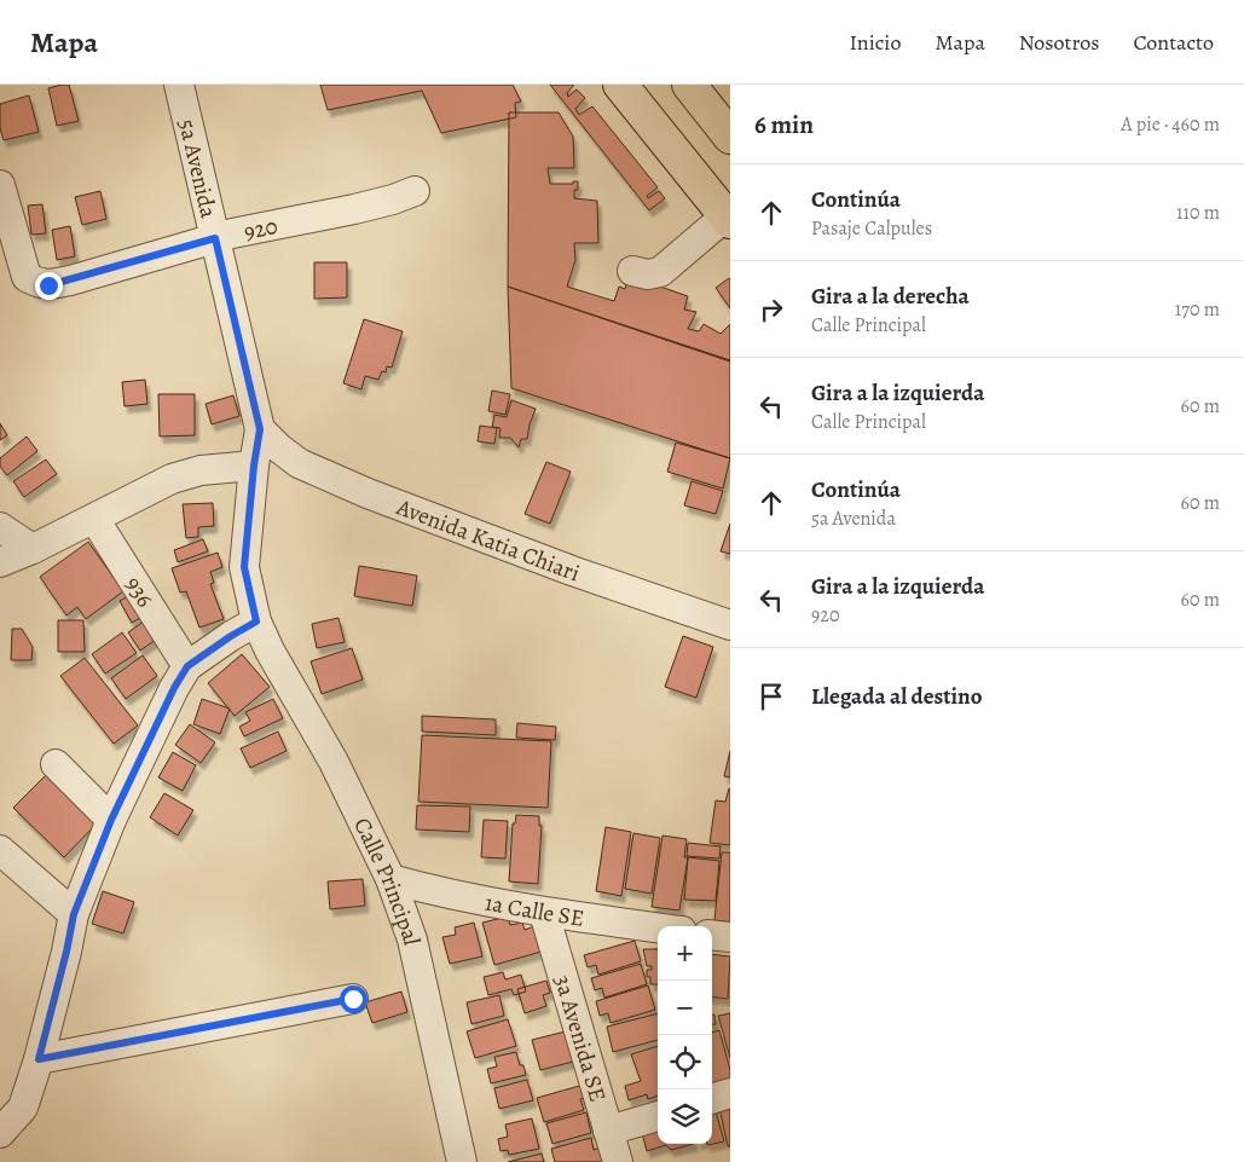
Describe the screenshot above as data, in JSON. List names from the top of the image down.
{
  "streets": {
    "street": [
      "5a Avenida",
      "920",
      "Avenida Katia Chiari",
      "936",
      "Calle Principal",
      "1a Calle SE",
      "3a Avenida SE"
    ]
  },
  "crossings": [
    ["5a Avenida", "920"],
    ["5a Avenida", "Avenida Katia Chiari"],
    ["5a Avenida", "Calle Principal"],
    ["Avenida Katia Chiari", "Calle Principal"],
    ["Calle Principal", "1a Calle SE"],
    ["1a Calle SE", "3a Avenida SE"]
  ],
  "page": {
    "header": "Mapa",
    "nav": [
      "Inicio",
      "Mapa",
      "Nosotros",
      "Contacto"
    ],
    "heading": ["6 min", "A pie · 460 m"],
    "list": [
      ["Continúa", "Pasaje Calpules", "110 m"],
      ["Gira a la derecha", "Calle Principal", "170 m"],
      ["Gira a la izquierda", "Calle Principal", "60 m"],
      ["Continúa", "5a Avenida", "60 m"],
      ["Gira a la izquierda", "920", "60 m"],
      "Llegada al destino"
    ],
    "map_buttons": ["+", "−"]
  }
}
